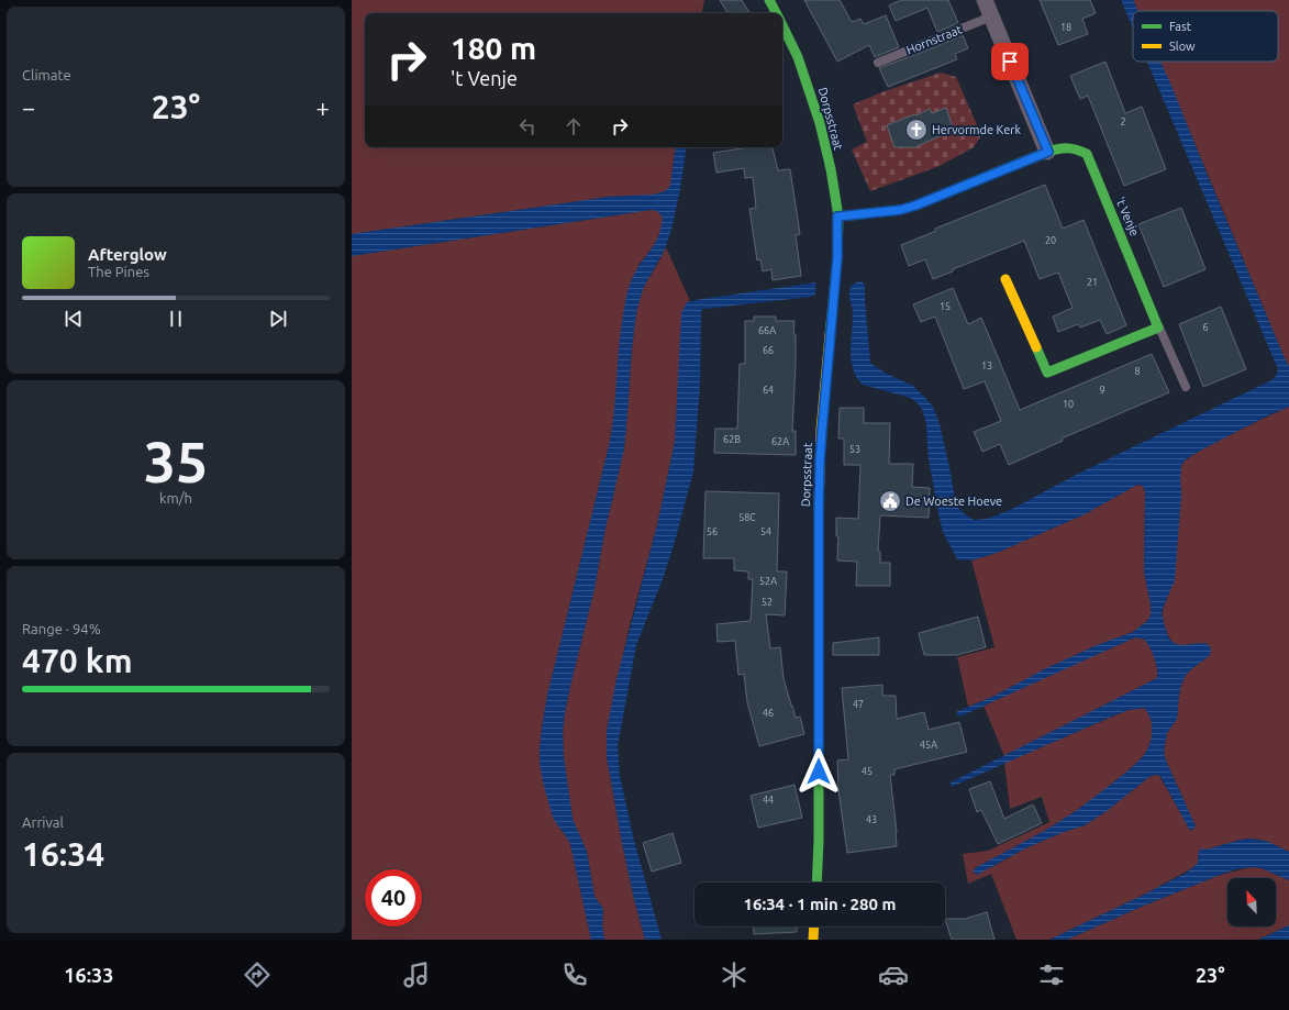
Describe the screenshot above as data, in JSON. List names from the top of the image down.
{
  "streets": {
    "street": ["Dorpsstraat", "'t Venje"],
    "lane": ["Hornstraat"]
  },
  "crossings": [
    ["Dorpsstraat", "'t Venje"]
  ],
  "places": {
    "church": ["Hervormde Kerk"],
    "public building": ["De Woeste Hoeve"]
  },
  "house_numbers": [
    "18",
    "2",
    "20",
    "21",
    "15",
    "6",
    "66A",
    "66",
    "13",
    "8",
    "64",
    "9",
    "10",
    "62B",
    "62A",
    "53",
    "58C",
    "56",
    "54",
    "52A",
    "52",
    "47",
    "46",
    "45A",
    "45",
    "44",
    "43"
  ],
  "legend": ["Fast", "Slow"],
  "north": "top left",
  "page": {
    "tile": [
      "Climate",
      ["35", "km/h"],
      ["Range · 94%", "470 km"],
      ["Arrival", "16:34"]
    ],
    "turn": ["180 m", "'t Venje"],
    "heat": ["−", "23°", "+"],
    "song": ["Afterglow", "The Pines"],
    "limit": "40",
    "trip": "16:34 · 1 min · 280 m",
    "tabs": ["16:33", "23°"]
  }
}
